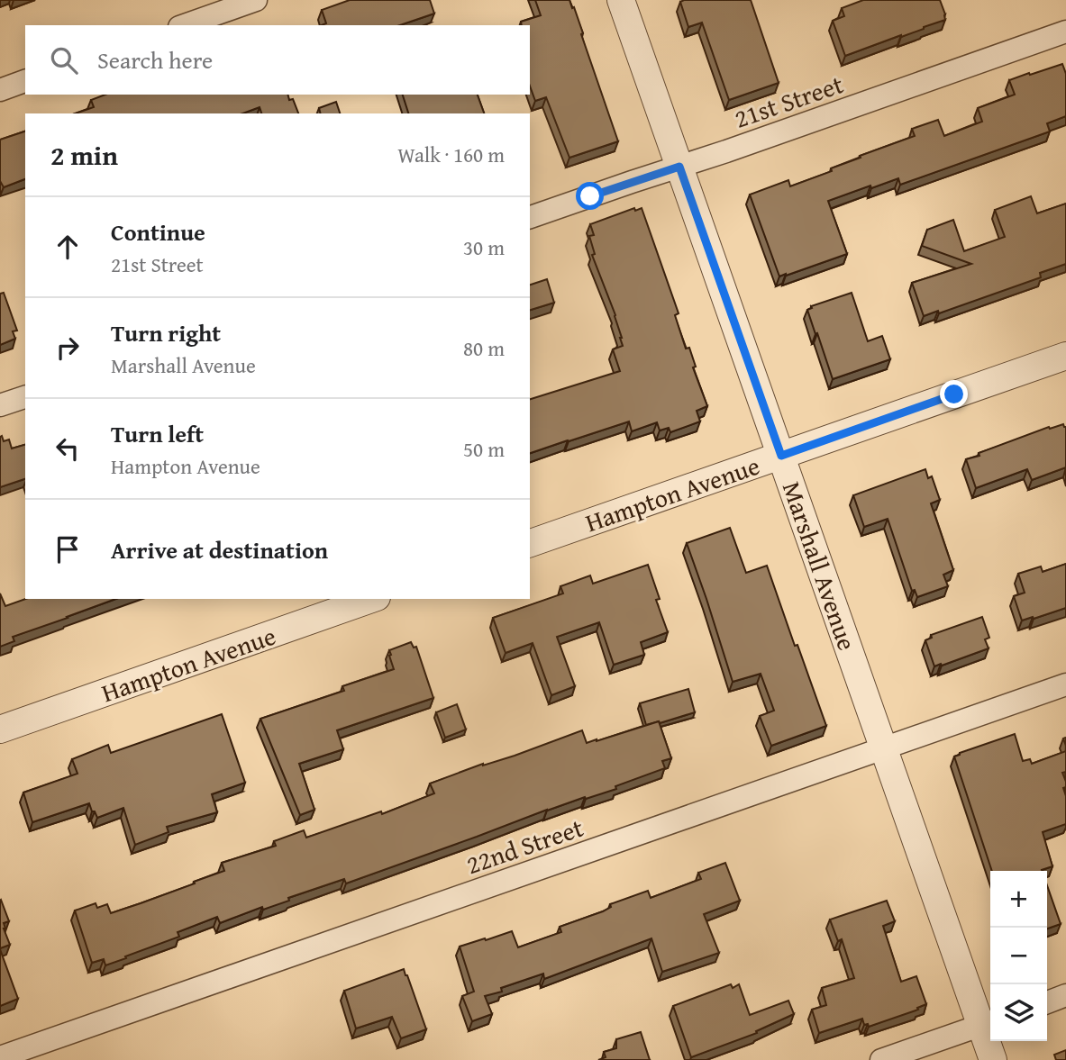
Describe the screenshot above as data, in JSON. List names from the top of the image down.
{
  "streets": {
    "street": [
      "21st Street",
      "Hampton Avenue",
      "Marshall Avenue",
      "22nd Street"
    ]
  },
  "crossings": [
    ["21st Street", "Marshall Avenue"],
    ["Hampton Avenue", "Marshall Avenue"],
    ["Marshall Avenue", "22nd Street"]
  ],
  "page": {
    "search": "Search here",
    "heading": ["2 min", "Walk · 160 m"],
    "list": [
      ["Continue", "21st Street", "30 m"],
      ["Turn right", "Marshall Avenue", "80 m"],
      ["Turn left", "Hampton Avenue", "50 m"],
      "Arrive at destination"
    ],
    "map_buttons": ["+", "−"]
  }
}
